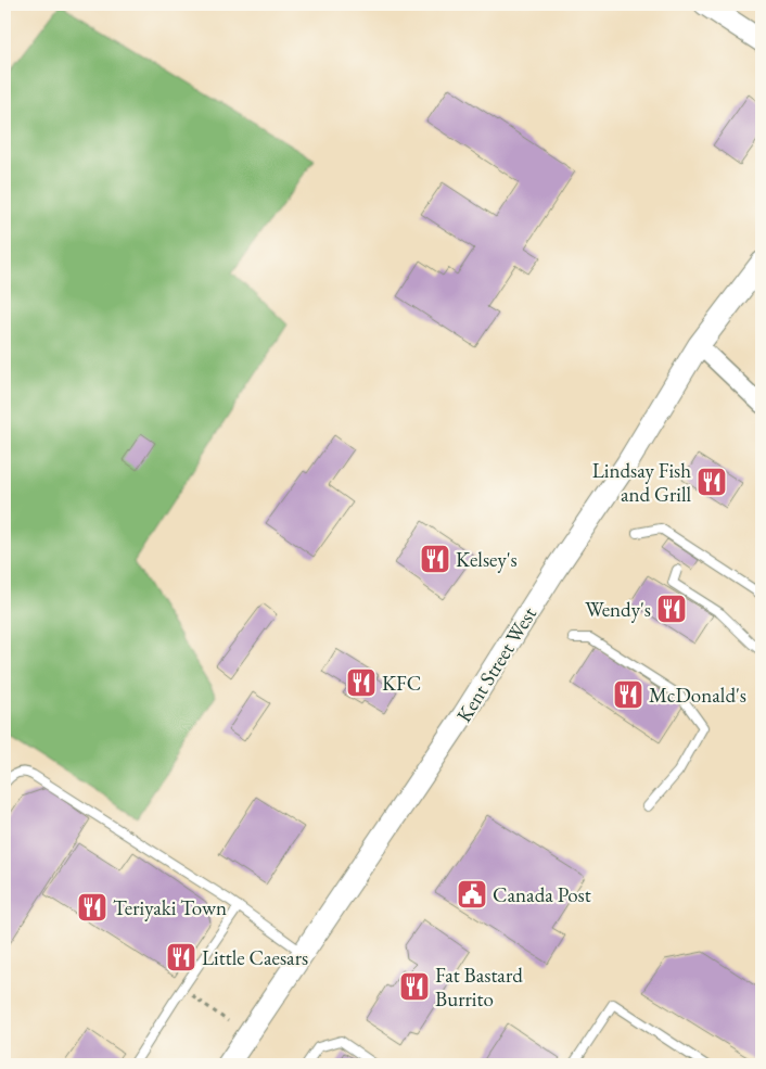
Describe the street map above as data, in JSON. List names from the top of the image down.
{
  "streets": {
    "main road": ["Kent Street West"]
  },
  "places": {
    "restaurant": [
      "Lindsay Fish and Grill",
      "Kelsey's",
      "Wendy's",
      "KFC",
      "McDonald's",
      "Teriyaki Town",
      "Little Caesars",
      "Fat Bastard Burrito"
    ],
    "public building": ["Canada Post"]
  }
}
